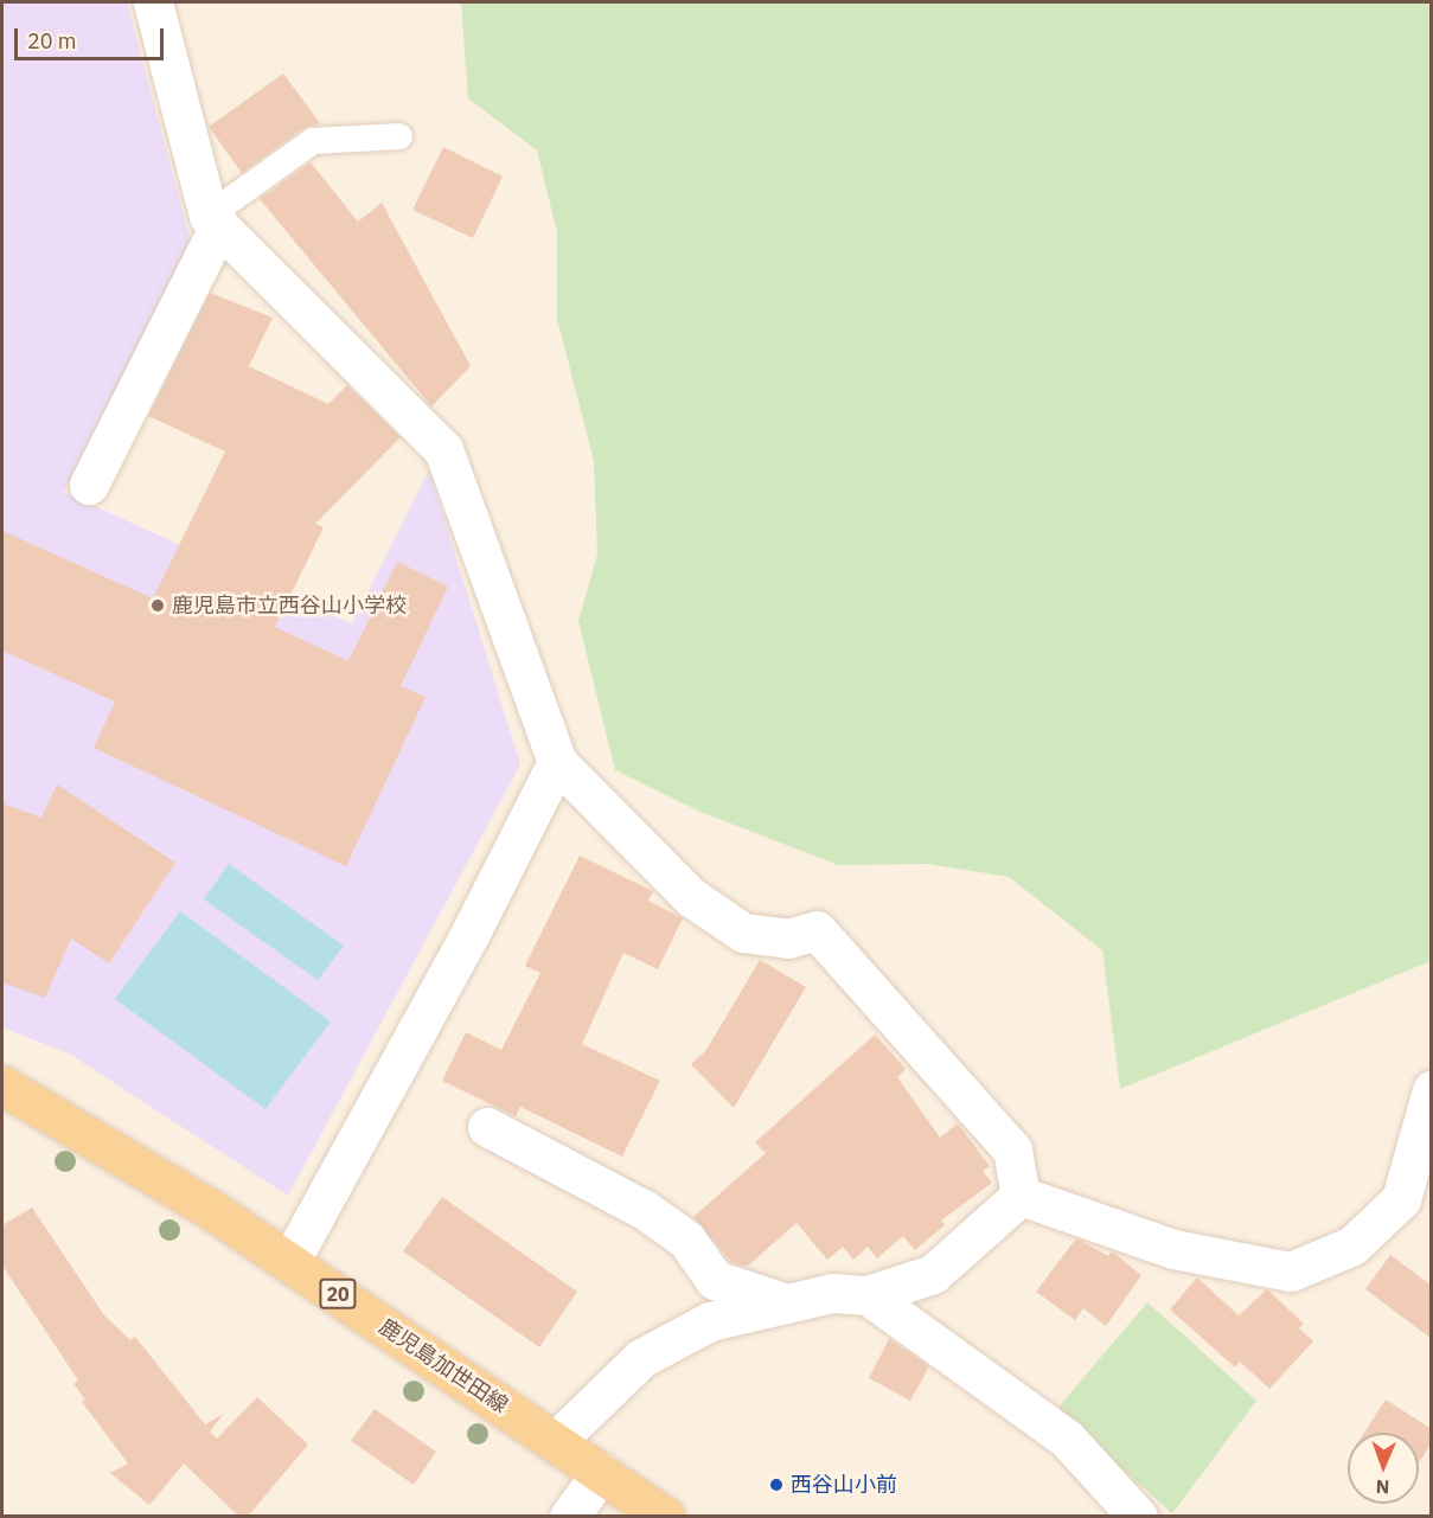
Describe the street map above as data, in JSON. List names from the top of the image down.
{
  "streets": {
    "main road": ["20", "鹿児島加世田線"]
  },
  "places": ["鹿児島市立西谷山小学校", "西谷山小前"],
  "scale_bar": "20 m",
  "north": "bottom"
}
